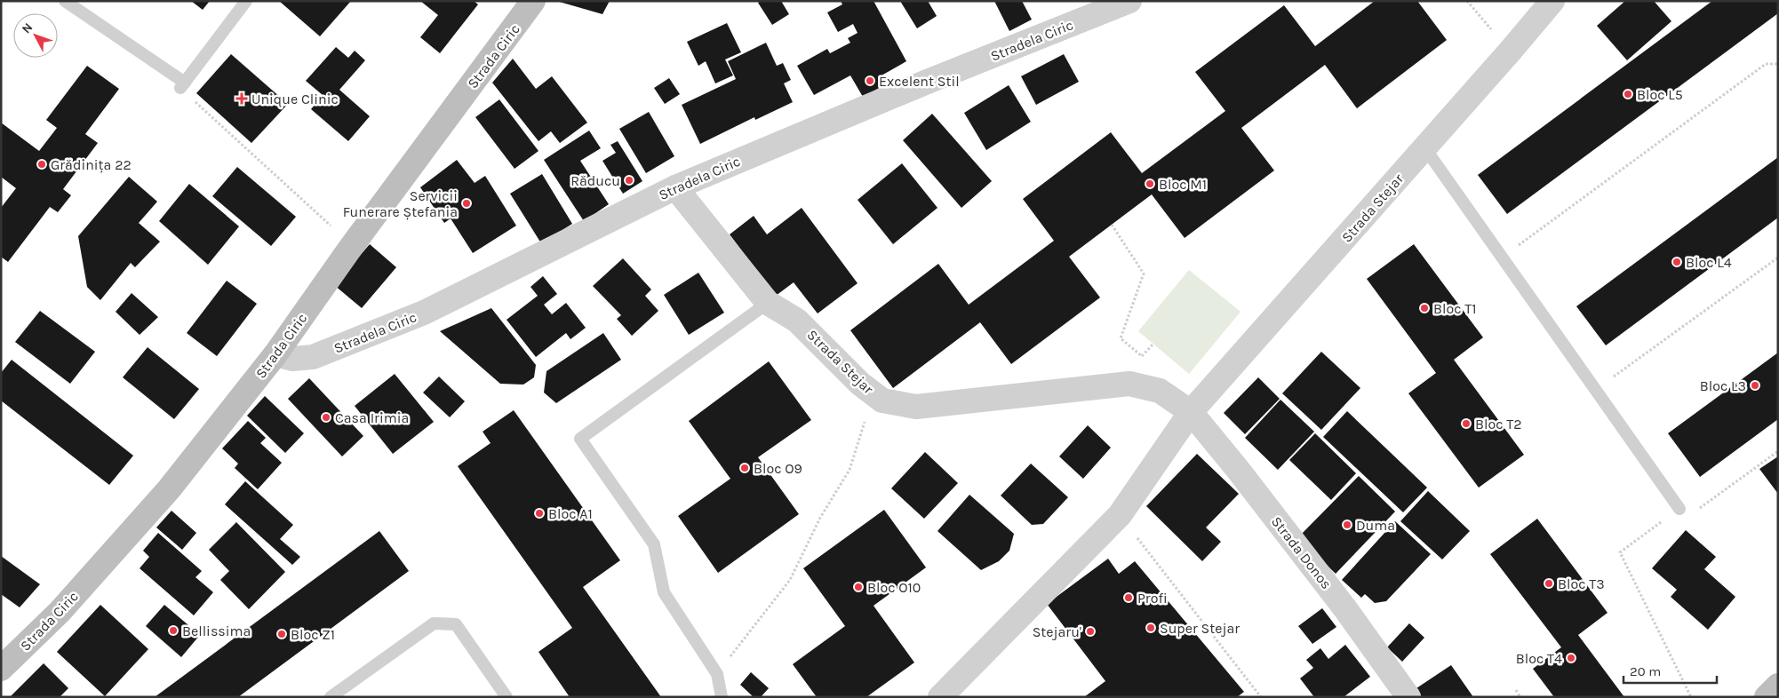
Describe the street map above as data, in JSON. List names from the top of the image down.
{
  "streets": {
    "street": [
      "Stradela Ciric",
      "Strada Ciric",
      "Strada Stejar",
      "Strada Donos"
    ]
  },
  "crossings": [
    ["Stradela Ciric", "Strada Ciric"],
    ["Stradela Ciric", "Strada Stejar"],
    ["Strada Stejar", "Strada Donos"]
  ],
  "places": {
    "other": [
      "Excelent Stil",
      "Bloc L5",
      "Grădinița 22",
      "Răducu",
      "Bloc M1",
      "Servicii Funerare Ștefania",
      "Bloc L4",
      "Bloc T1",
      "Bloc L3",
      "Casa Irimia",
      "Bloc T2",
      "Bloc O9",
      "Bloc A1",
      "Duma",
      "Bloc T3",
      "Bloc O10",
      "Profi",
      "Super Stejar",
      "Bellissima",
      "Stejaru'",
      "Bloc Z1",
      "Bloc T4"
    ],
    "health": ["Unique Clinic"]
  },
  "scale_bar": "20 m",
  "north": "top left"
}
